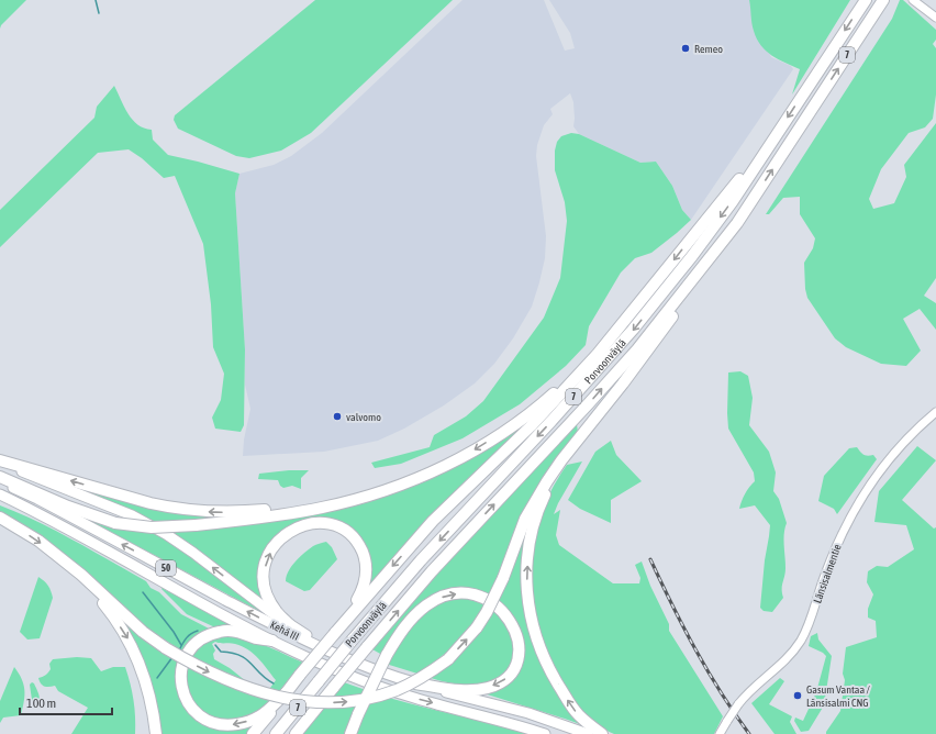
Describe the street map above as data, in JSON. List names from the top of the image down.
{
  "streets": {
    "highway": [
      "7",
      "Porvoonväylä",
      "50",
      "Kehä III"
    ],
    "street": ["Länsisalmentie"]
  },
  "places": ["Remeo", "valvomo", "Gasum Vantaa / Länsisalmi CNG"],
  "scale_bar": "100 m"
}
